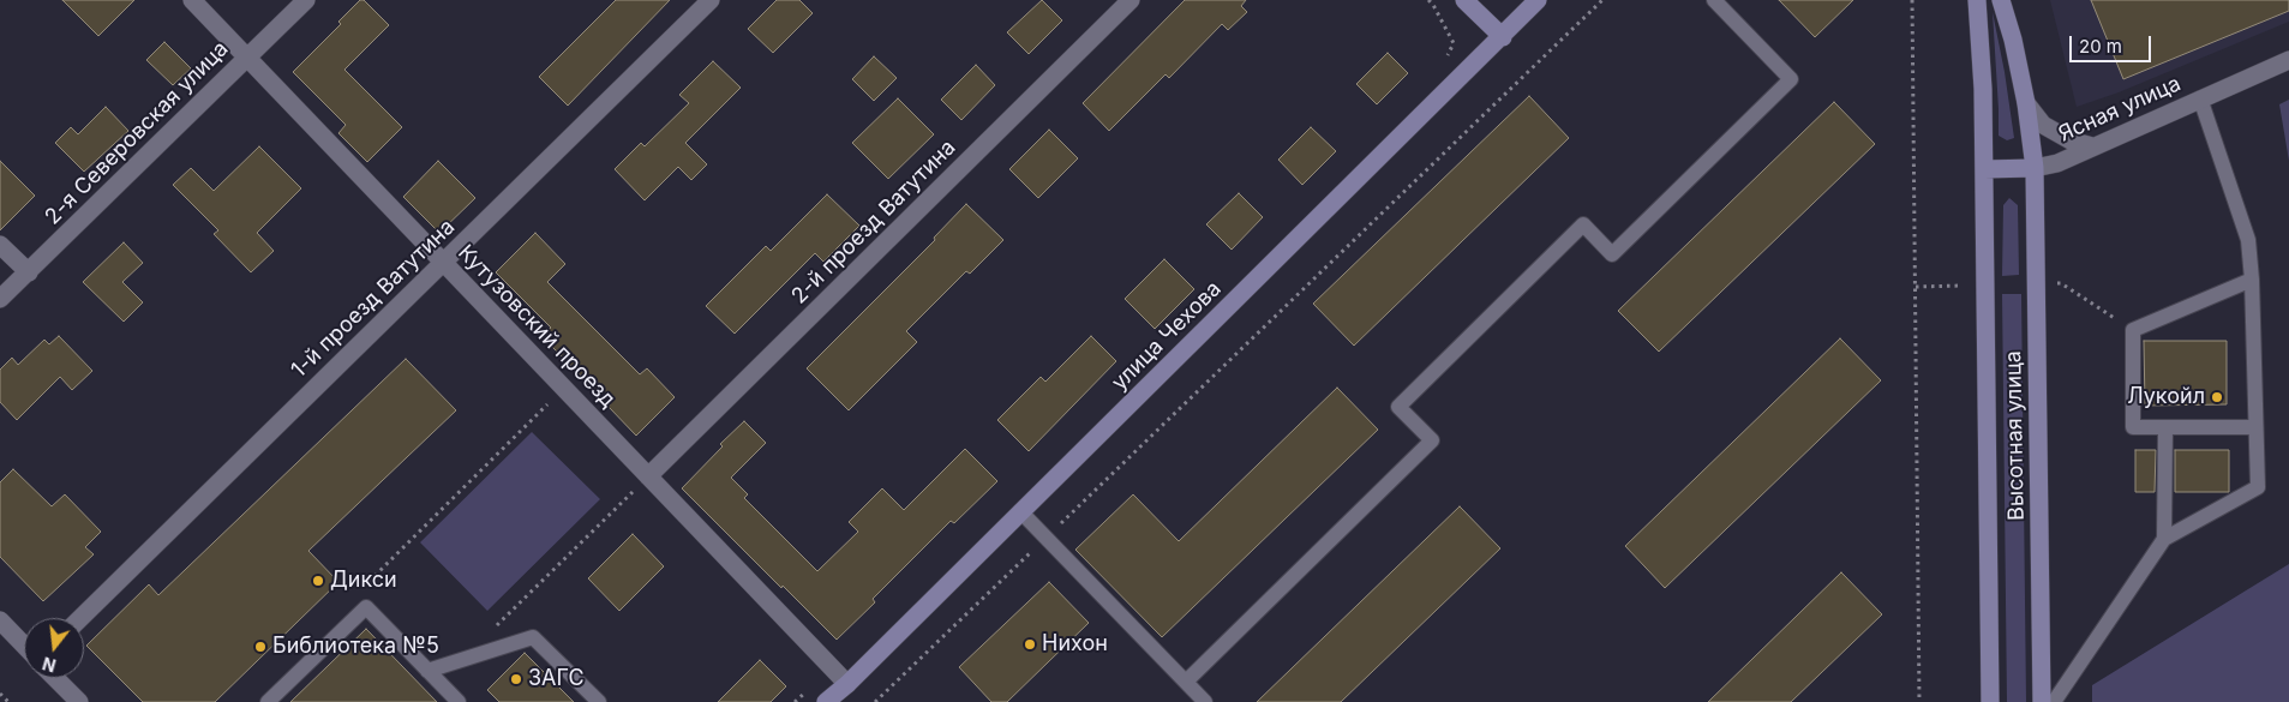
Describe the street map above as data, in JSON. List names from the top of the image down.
{
  "streets": {
    "street": [
      "Ясная улица",
      "2-я Северовская улица",
      "2-й проезд Ватутина",
      "1-й проезд Ватутина",
      "Кутузовский проезд",
      "улица Чехова",
      "Высотная улица"
    ]
  },
  "crossings": [
    ["Ясная улица", "Высотная улица"],
    ["2-я Северовская улица", "Кутузовский проезд"],
    ["2-й проезд Ватутина", "Кутузовский проезд"],
    ["1-й проезд Ватутина", "Кутузовский проезд"],
    ["Кутузовский проезд", "улица Чехова"]
  ],
  "places": [
    "Лукойл",
    "Дикси",
    "Нихон",
    "Библиотека №5",
    "ЗАГС"
  ],
  "scale_bar": "20 m",
  "north": "bottom"
}
